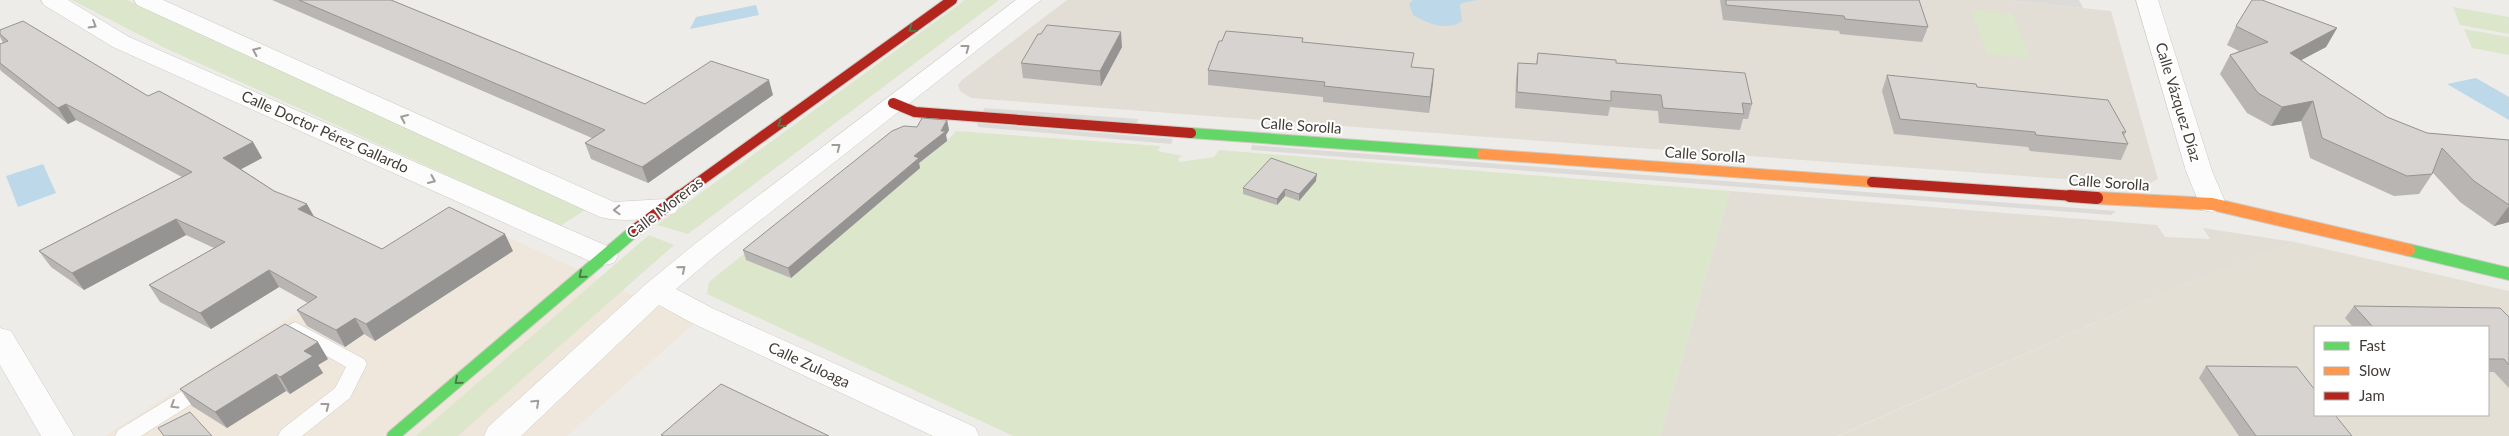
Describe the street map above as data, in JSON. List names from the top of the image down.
{
  "streets": {
    "street": [
      "Calle Vázquez Díaz",
      "Calle Sorolla",
      "Calle Doctor Pérez Gallardo",
      "Calle Moreras",
      "Calle Zuloaga"
    ]
  },
  "crossings": [
    ["Calle Vázquez Díaz", "Calle Sorolla"],
    ["Calle Doctor Pérez Gallardo", "Calle Moreras"]
  ],
  "legend": ["Fast", "Slow", "Jam"]
}
